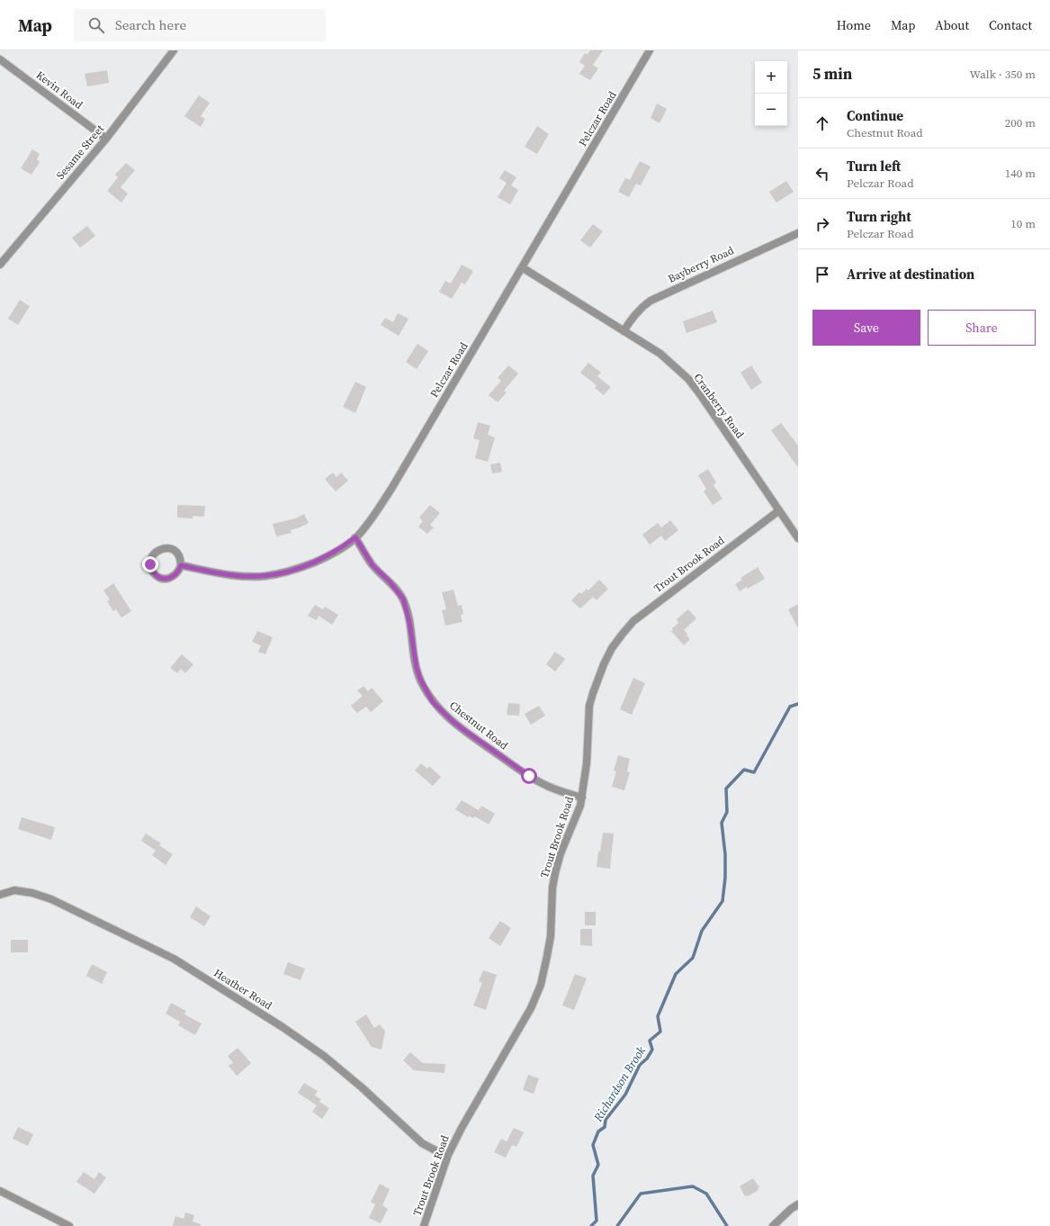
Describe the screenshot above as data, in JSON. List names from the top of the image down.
{
  "streets": {
    "street": [
      "Kevin Road",
      "Pelczar Road",
      "Sesame Street",
      "Bayberry Road",
      "Cranberry Road",
      "Trout Brook Road",
      "Chestnut Road",
      "Heather Road"
    ]
  },
  "crossings": [
    ["Kevin Road", "Sesame Street"],
    ["Pelczar Road", "Cranberry Road"],
    ["Pelczar Road", "Chestnut Road"],
    ["Bayberry Road", "Cranberry Road"],
    ["Cranberry Road", "Trout Brook Road"],
    ["Trout Brook Road", "Chestnut Road"],
    ["Trout Brook Road", "Heather Road"]
  ],
  "water": ["Richardson Brook"],
  "page": {
    "header": "Map",
    "search": "Search here",
    "nav": [
      "Home",
      "Map",
      "About",
      "Contact"
    ],
    "heading": ["5 min", "Walk · 350 m"],
    "map_buttons": ["+", "−"],
    "list": [
      ["Continue", "Chestnut Road", "200 m"],
      ["Turn left", "Pelczar Road", "140 m"],
      ["Turn right", "Pelczar Road", "10 m"],
      "Arrive at destination"
    ],
    "buttons": ["Save", "Share"]
  }
}
